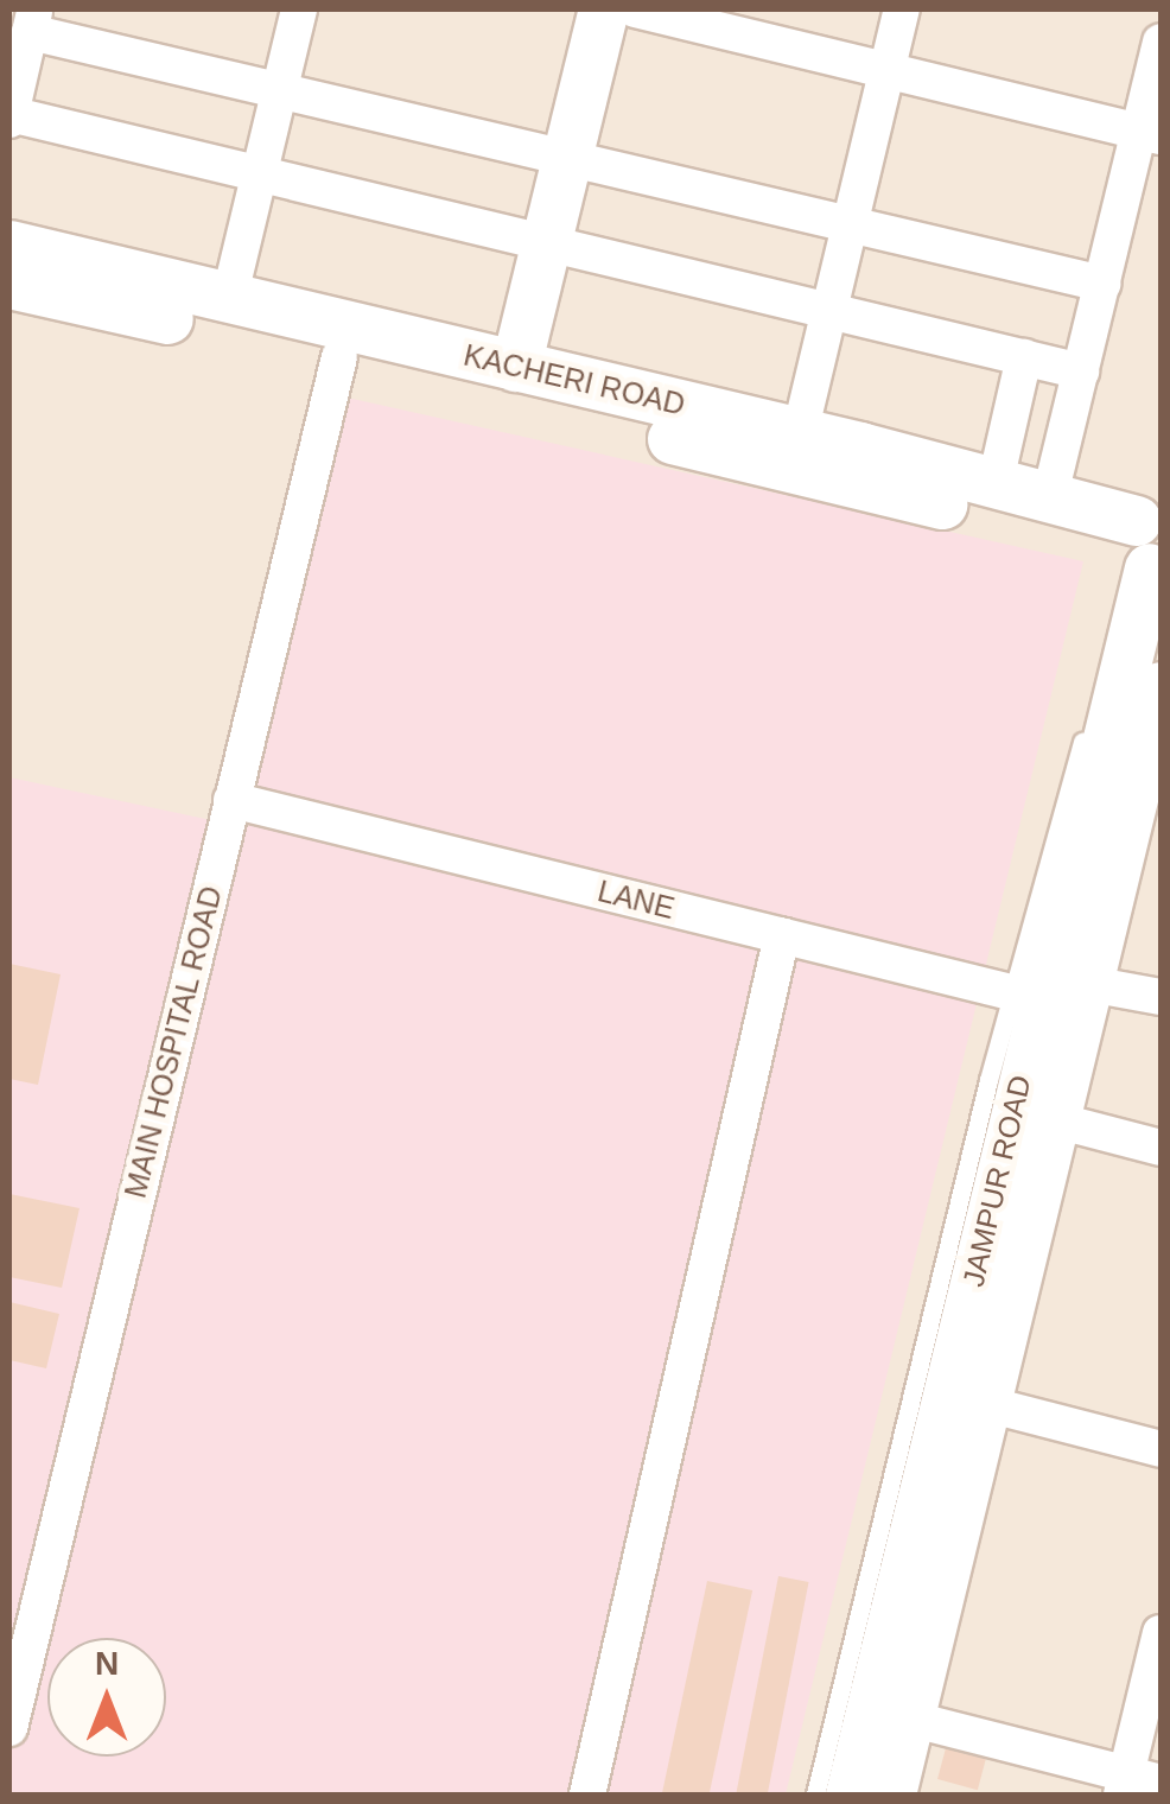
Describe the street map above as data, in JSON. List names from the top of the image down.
{
  "streets": {
    "main road": ["KACHERI ROAD", "JAMPUR ROAD"],
    "street": ["LANE", "MAIN HOSPITAL ROAD"]
  },
  "crossings": [
    ["KACHERI ROAD", "MAIN HOSPITAL ROAD"],
    ["KACHERI ROAD", "JAMPUR ROAD"],
    ["LANE", "MAIN HOSPITAL ROAD"],
    ["LANE", "JAMPUR ROAD"]
  ],
  "north": "top"
}
